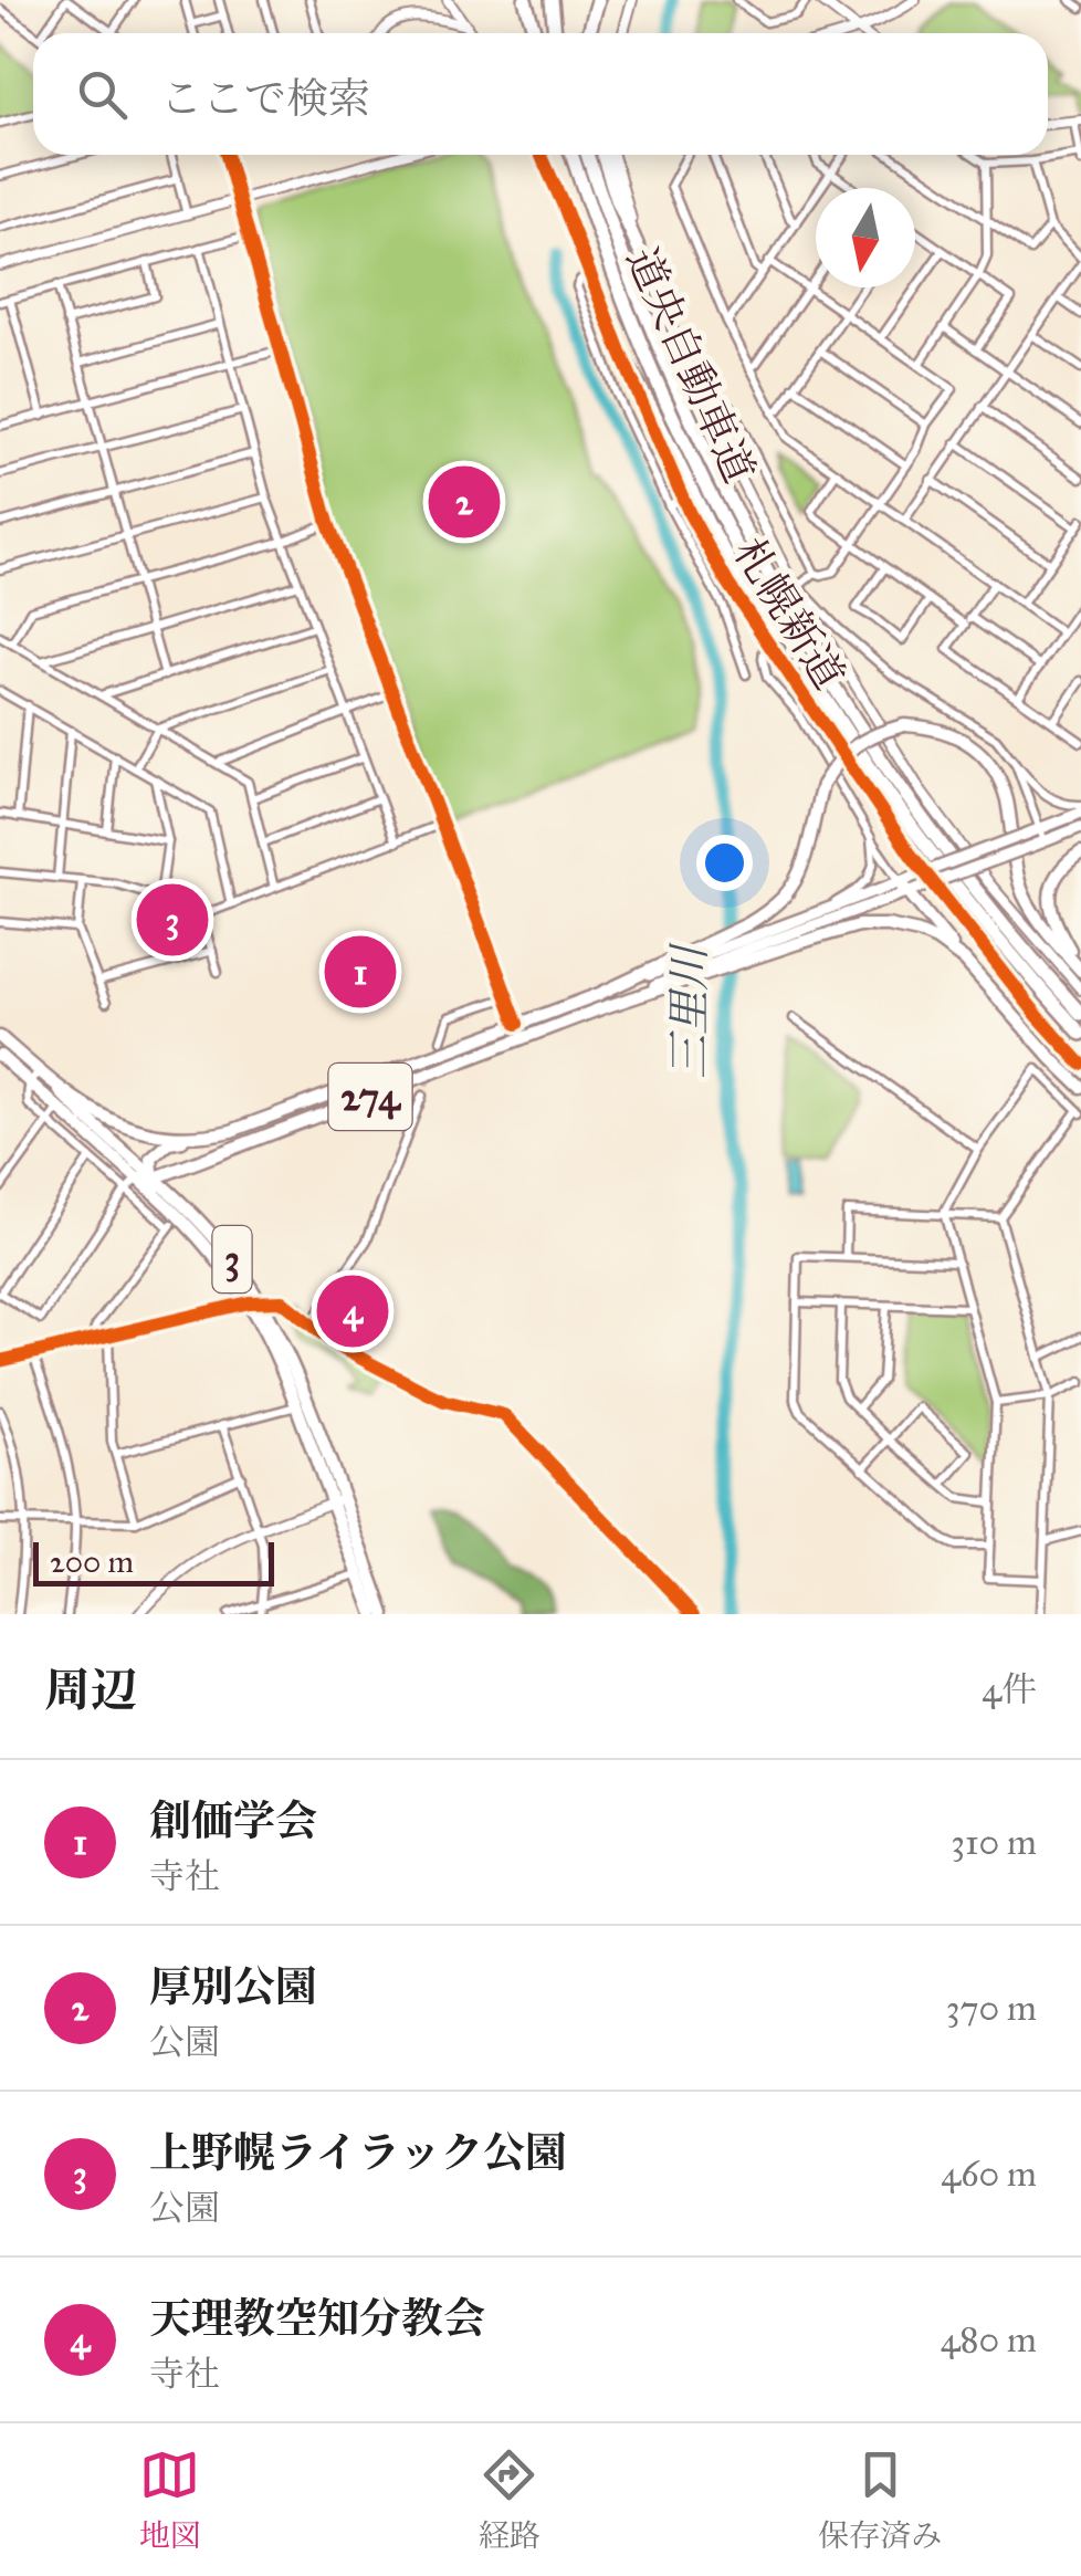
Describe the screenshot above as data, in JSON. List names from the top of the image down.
{
  "streets": {
    "highway": ["道央自動車道"],
    "main road": ["274", "3"],
    "street": ["札幌新道"]
  },
  "crossings": [
    ["274", "3"]
  ],
  "water": ["三里川"],
  "scale_bar": "200 m",
  "north": "bottom",
  "page": {
    "search": "ここで検索",
    "pins": [
      "2",
      "3",
      "1",
      "4"
    ],
    "scale": "200 m",
    "heading": ["周辺", "4件"],
    "list": [
      {
        "mark": "1",
        "name": "創価学会",
        "note": "寺社",
        "value": "310 m"
      },
      {
        "mark": "2",
        "name": "厚別公園",
        "note": "公園",
        "value": "370 m"
      },
      {
        "mark": "3",
        "name": "上野幌ライラック公園",
        "note": "公園",
        "value": "460 m"
      },
      {
        "mark": "4",
        "name": "天理教空知分教会",
        "note": "寺社",
        "value": "480 m"
      }
    ],
    "nav": ["地図", "経路", "保存済み"]
  }
}
